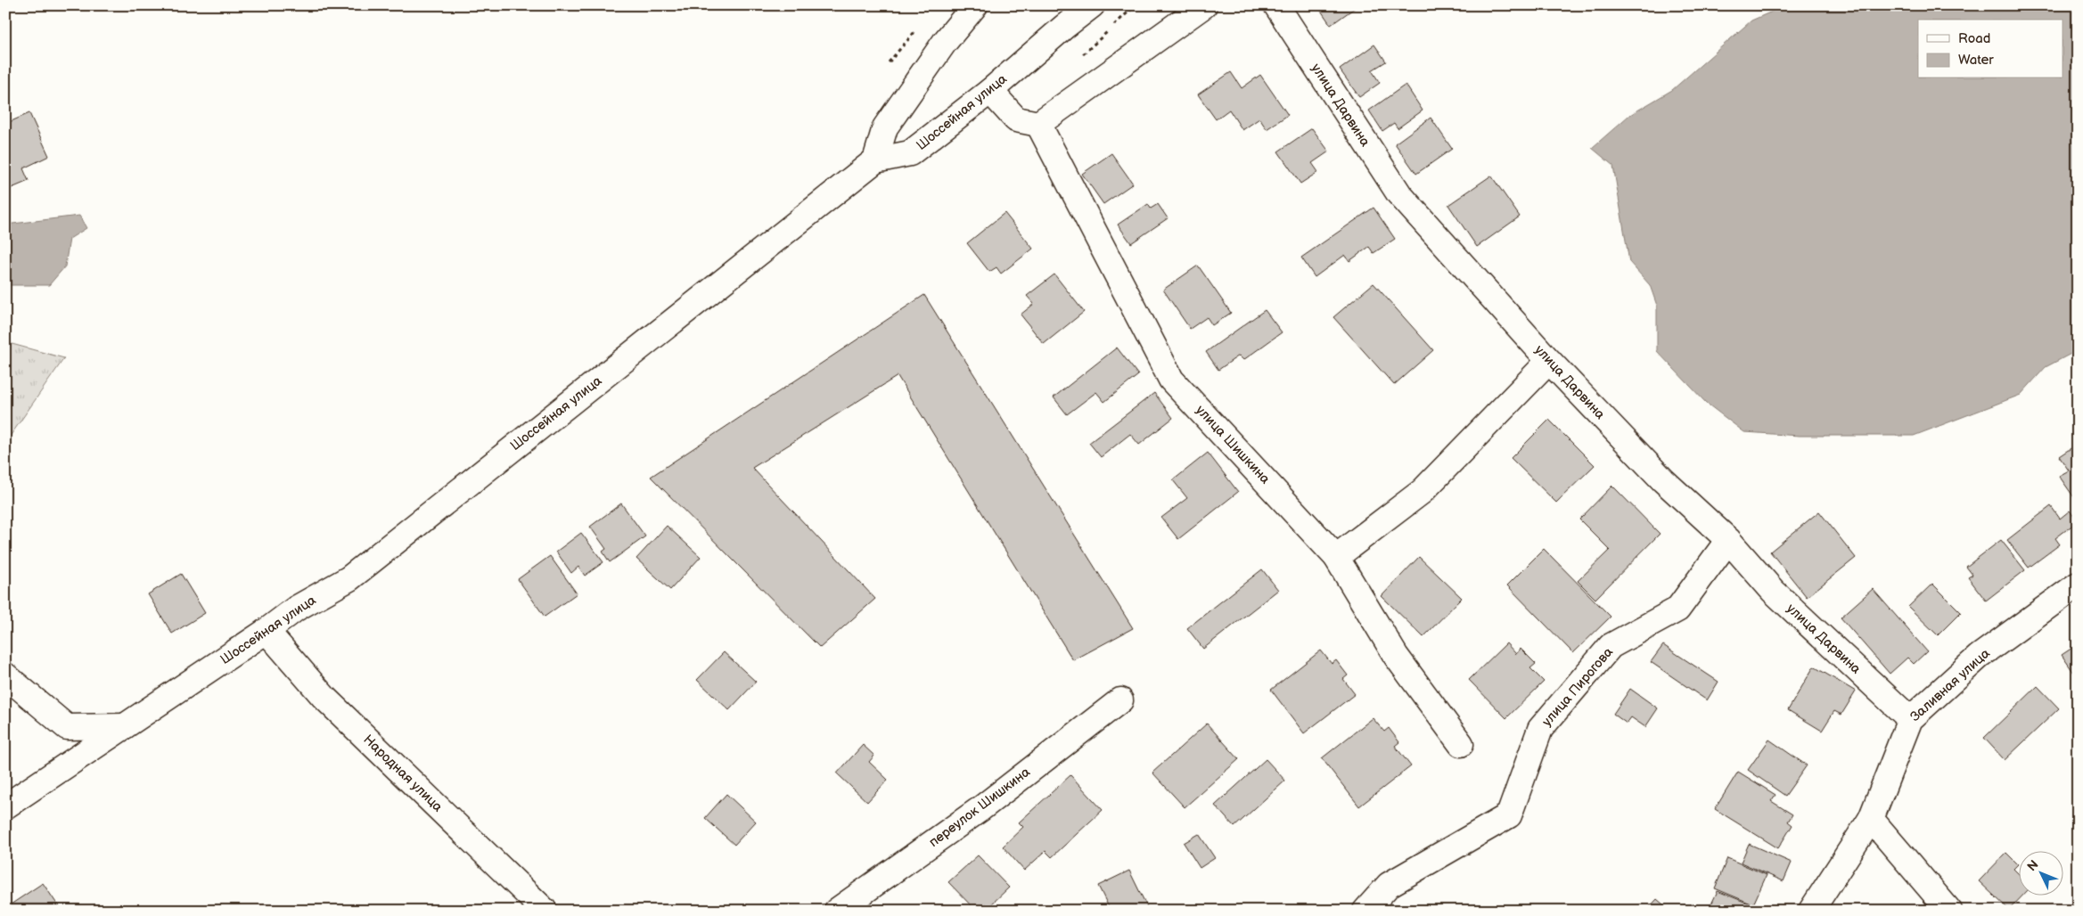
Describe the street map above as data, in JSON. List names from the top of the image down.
{
  "streets": {
    "street": [
      "улица Дарвина",
      "Шоссейная улица",
      "улица Шишкина",
      "Заливная улица",
      "улица Пирогова",
      "Народная улица",
      "переулок Шишкина"
    ]
  },
  "crossings": [
    ["улица Дарвина", "Заливная улица"],
    ["улица Дарвина", "улица Пирогова"],
    ["Шоссейная улица", "Народная улица"]
  ],
  "legend": ["Road", "Water"],
  "north": "top left"
}
